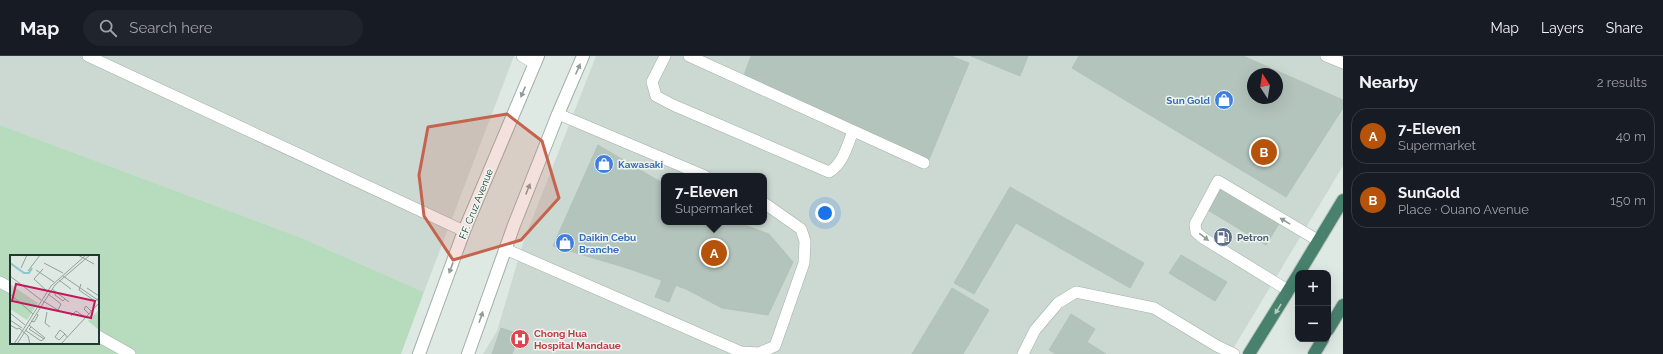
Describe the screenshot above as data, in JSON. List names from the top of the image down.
{
  "streets": {
    "street": ["F.F. Cruz Avenue"]
  },
  "places": {
    "shop": ["Sun Gold", "Kawasaki", "Daikin Cebu Branche"],
    "fuel station": ["Petron"],
    "hospital": ["Chong Hua Hospital Mandaue"]
  },
  "north": "top",
  "page": {
    "header": "Map",
    "search": "Search here",
    "nav": ["Map", "Layers", "Share"],
    "heading": ["Nearby", "2 results"],
    "list": [
      {
        "mark": "A",
        "name": "7-Eleven",
        "note": "Supermarket",
        "value": "40 m"
      },
      {
        "mark": "B",
        "name": "SunGold",
        "note": "Place · Ouano Avenue",
        "value": "150 m"
      }
    ],
    "pins": ["B", "A"],
    "popup": ["7-Eleven", "Supermarket"],
    "map_buttons": ["+", "−"]
  }
}
